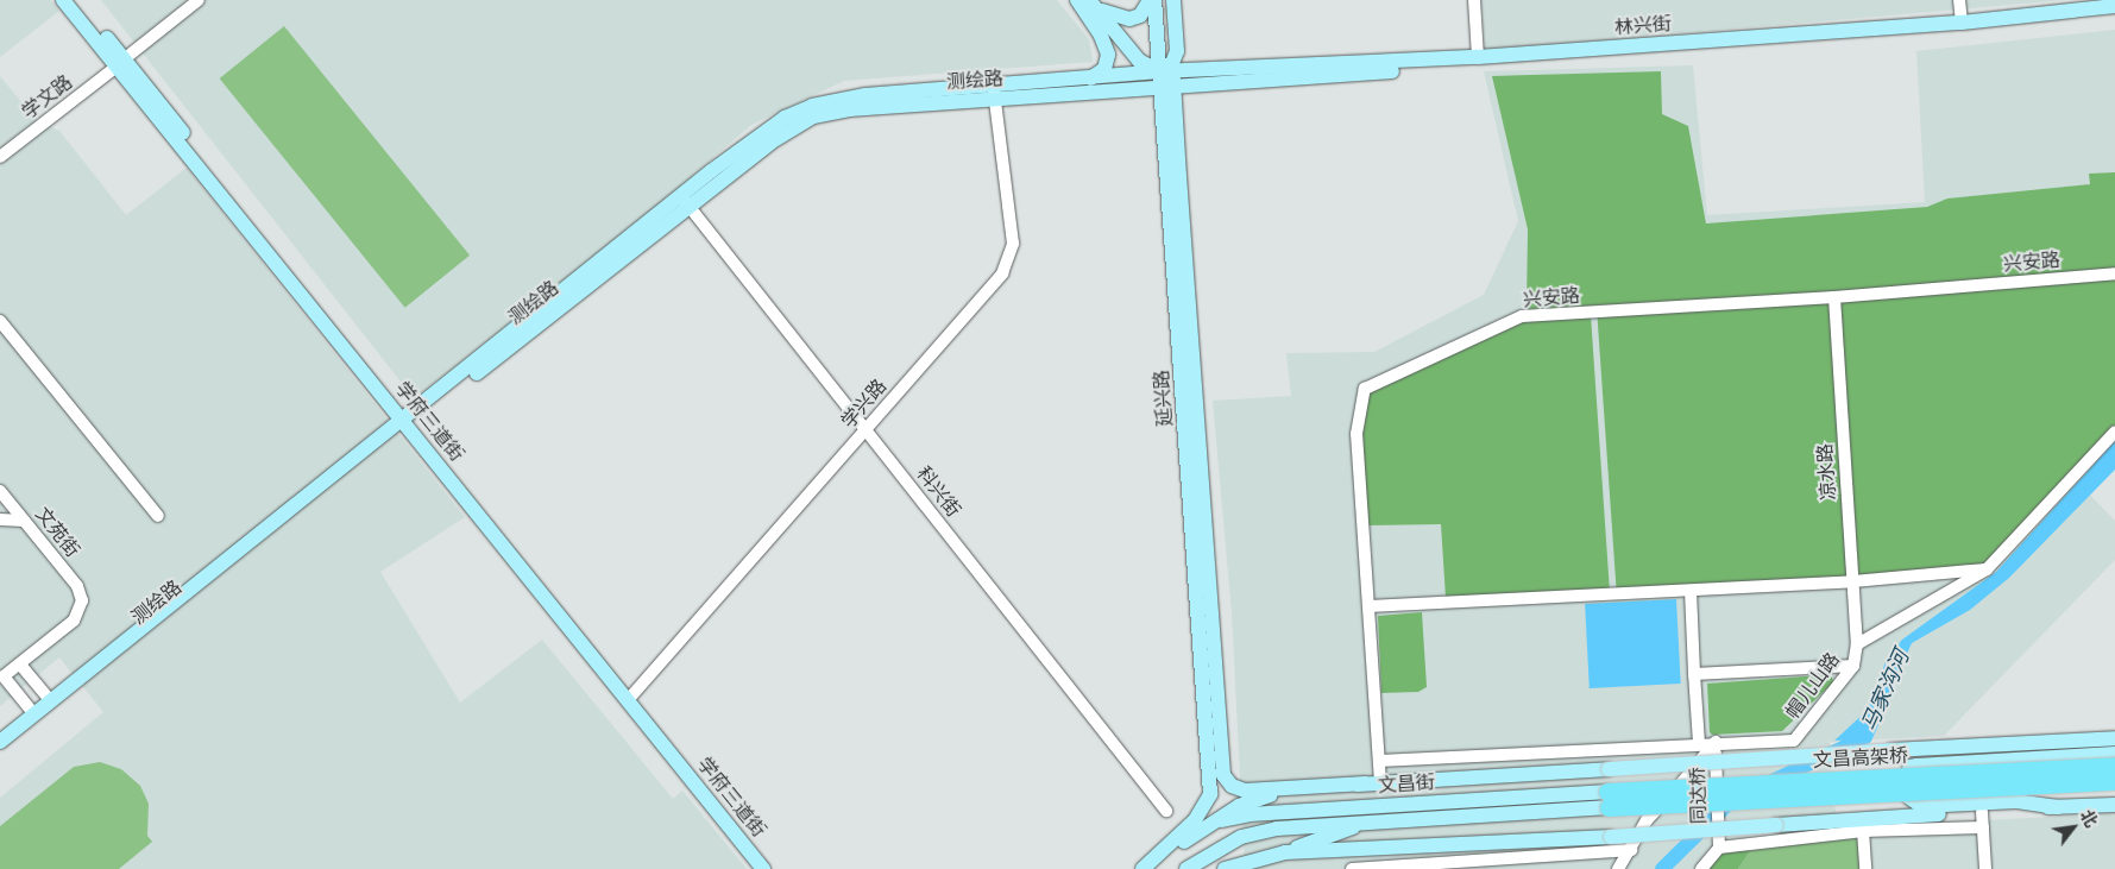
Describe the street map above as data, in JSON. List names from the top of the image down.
{
  "streets": {
    "highway": ["文昌高架桥"],
    "main road": [
      "林兴街",
      "测绘路",
      "延兴路",
      "学府三道街",
      "文昌街"
    ],
    "street": [
      "学文路",
      "兴安路",
      "学兴路",
      "凉水路",
      "科兴街",
      "文苑街",
      "帽儿山路",
      "同达桥"
    ]
  },
  "crossings": [
    ["林兴街", "测绘路"],
    ["林兴街", "延兴路"],
    ["测绘路", "延兴路"],
    ["测绘路", "学兴路"],
    ["测绘路", "学府三道街"],
    ["测绘路", "科兴街"],
    ["学文路", "学府三道街"],
    ["兴安路", "延兴路"],
    ["兴安路", "凉水路"],
    ["兴安路", "帽儿山路"],
    ["学兴路", "学府三道街"],
    ["学兴路", "科兴街"],
    ["凉水路", "帽儿山路"],
    ["帽儿山路", "同达桥"],
    ["文昌高架桥", "文昌街"]
  ],
  "water": ["马家沟河"],
  "north": "top right"
}
